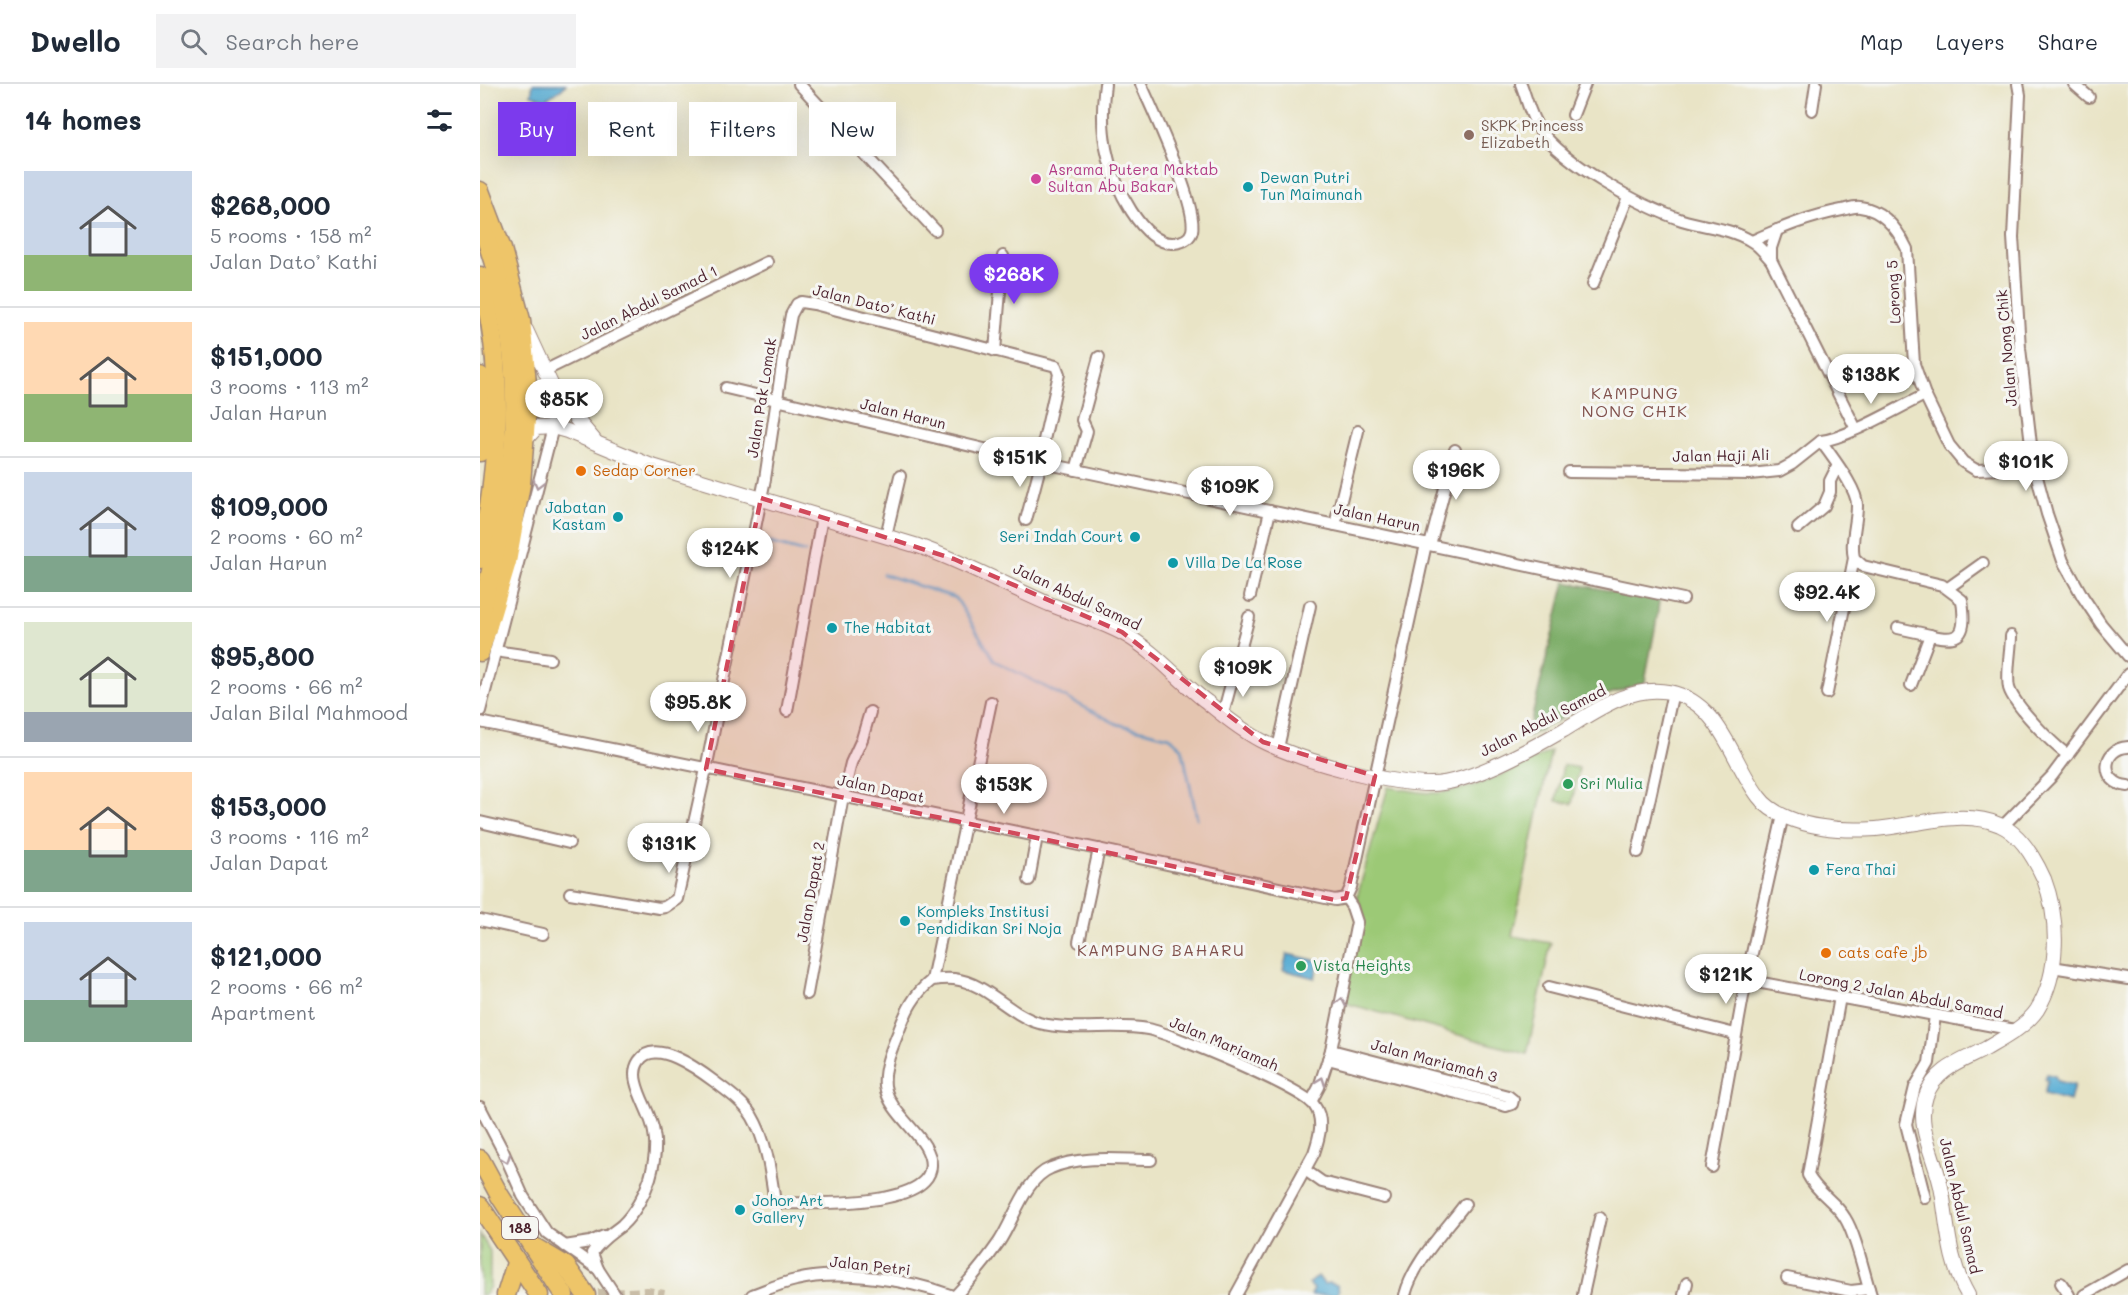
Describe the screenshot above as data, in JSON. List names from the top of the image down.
{
  "streets": {
    "main road": ["188"],
    "street": [
      "Lorong 5",
      "Jalan Abdul Samad 1",
      "Jalan Dato’ Kathi",
      "Jalan Nong Chik",
      "Jalan Pak Lomak",
      "Jalan Harun",
      "Jalan Haji Ali",
      "Jalan Abdul Samad",
      "Jalan Dapat",
      "Jalan Dapat 2",
      "Lorong 2 Jalan Abdul Samad",
      "Jalan Mariamah",
      "Jalan Mariamah 3",
      "Jalan Petri"
    ]
  },
  "crossings": [
    ["Lorong 5", "Jalan Nong Chik"],
    ["Lorong 5", "Jalan Haji Ali"],
    ["Jalan Abdul Samad 1", "Jalan Abdul Samad"],
    ["Jalan Dato’ Kathi", "Jalan Pak Lomak"],
    ["Jalan Dato’ Kathi", "Jalan Harun"],
    ["Jalan Pak Lomak", "Jalan Harun"],
    ["Jalan Pak Lomak", "Jalan Abdul Samad"],
    ["Jalan Pak Lomak", "Jalan Dapat"],
    ["Jalan Harun", "Jalan Abdul Samad"],
    ["Jalan Harun", "Jalan Dapat"],
    ["Jalan Abdul Samad", "Lorong 2 Jalan Abdul Samad"],
    ["Jalan Dapat", "Jalan Dapat 2"]
  ],
  "districts": ["KAMPUNG NONG CHIK", "KAMPUNG BAHARU"],
  "places": [
    "SKPK Princess Elizabeth",
    "Asrama Putera Maktab Sultan Abu Bakar",
    "Dewan Putri Tun Maimunah",
    "Sedap Corner",
    "Jabatan Kastam",
    "Seri Indah Court",
    "Villa De La Rose",
    "The Habitat",
    "Sri Mulia",
    "Fera Thai",
    "Kompleks Institusi Pendidikan Sri Noja",
    "cats cafe jb",
    "Vista Heights",
    "Johor Art Gallery"
  ],
  "page": {
    "header": "Dwello",
    "search": "Search here",
    "nav": ["Map", "Layers", "Share"],
    "heading": "14 homes",
    "chip": [
      "Buy",
      "Rent",
      "Filters",
      "New"
    ],
    "list": [
      {
        "name": "$268,000",
        "note": "5 rooms · 158 m² · Jalan Dato’ Kathi"
      },
      {
        "name": "$151,000",
        "note": "3 rooms · 113 m² · Jalan Harun"
      },
      {
        "name": "$109,000",
        "note": "2 rooms · 60 m² · Jalan Harun"
      },
      {
        "name": "$95,800",
        "note": "2 rooms · 66 m² · Jalan Bilal Mahmood"
      },
      {
        "name": "$153,000",
        "note": "3 rooms · 116 m² · Jalan Dapat"
      },
      {
        "name": "$121,000",
        "note": "2 rooms · 66 m² · Apartment"
      }
    ],
    "price": [
      "$268K",
      "$138K",
      "$85K",
      "$151K",
      "$101K",
      "$196K",
      "$109K",
      "$124K",
      "$92.4K",
      "$109K",
      "$95.8K",
      "$153K",
      "$131K",
      "$121K"
    ]
  }
}
